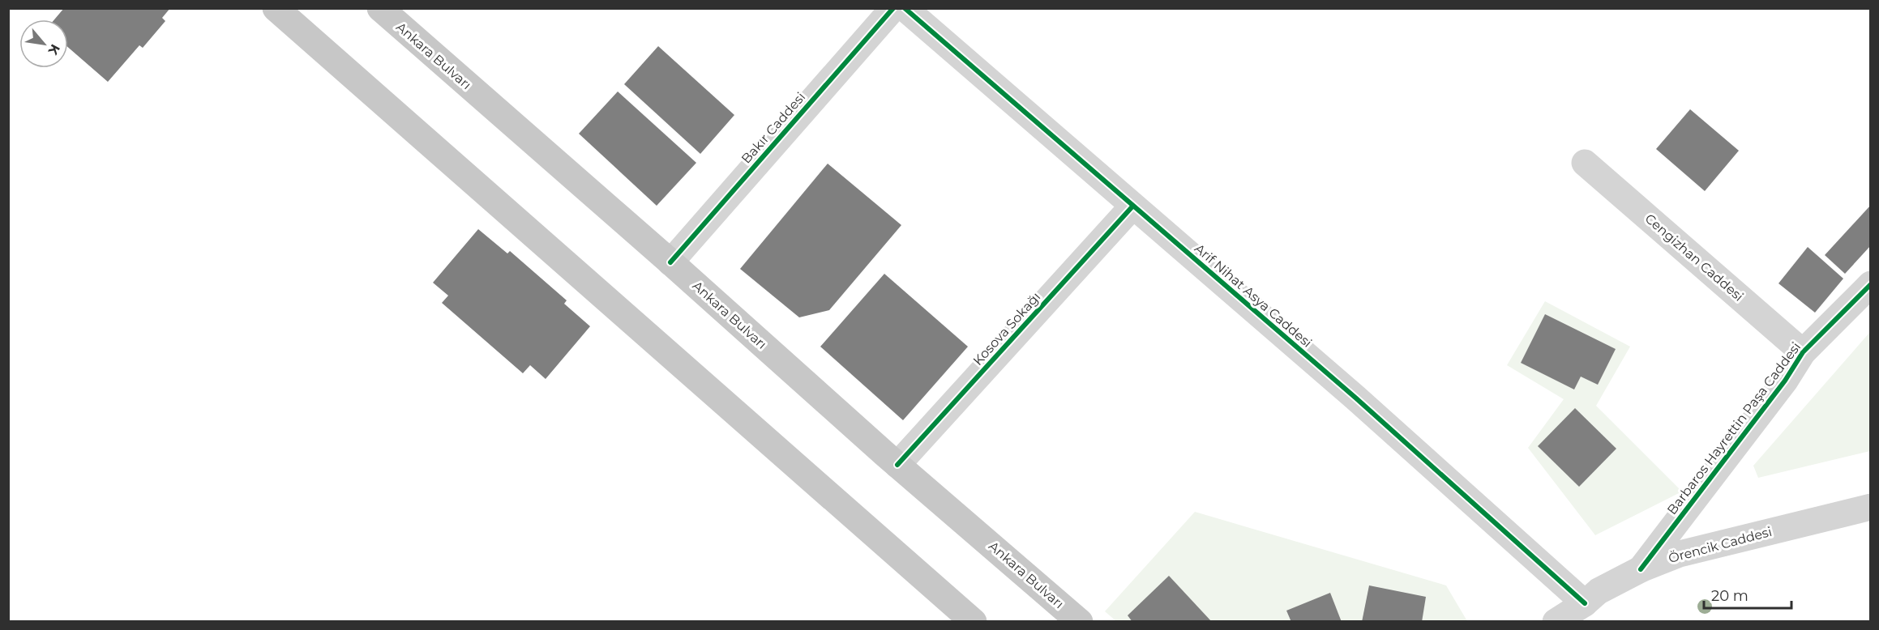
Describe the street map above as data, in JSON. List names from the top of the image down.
{
  "streets": {
    "main road": ["Ankara Bulvarı"],
    "street": [
      "Bakır Caddesi",
      "Cengizhan Caddesi",
      "Arif Nihat Asya Caddesi",
      "Kosova Sokağı",
      "Barbaros Hayrettin Paşa Caddesi",
      "Örencik Caddesi"
    ]
  },
  "crossings": [
    ["Ankara Bulvarı", "Bakır Caddesi"],
    ["Ankara Bulvarı", "Kosova Sokağı"],
    ["Cengizhan Caddesi", "Barbaros Hayrettin Paşa Caddesi"],
    ["Arif Nihat Asya Caddesi", "Kosova Sokağı"],
    ["Arif Nihat Asya Caddesi", "Örencik Caddesi"],
    ["Barbaros Hayrettin Paşa Caddesi", "Örencik Caddesi"]
  ],
  "scale_bar": "20 m",
  "north": "bottom right"
}
